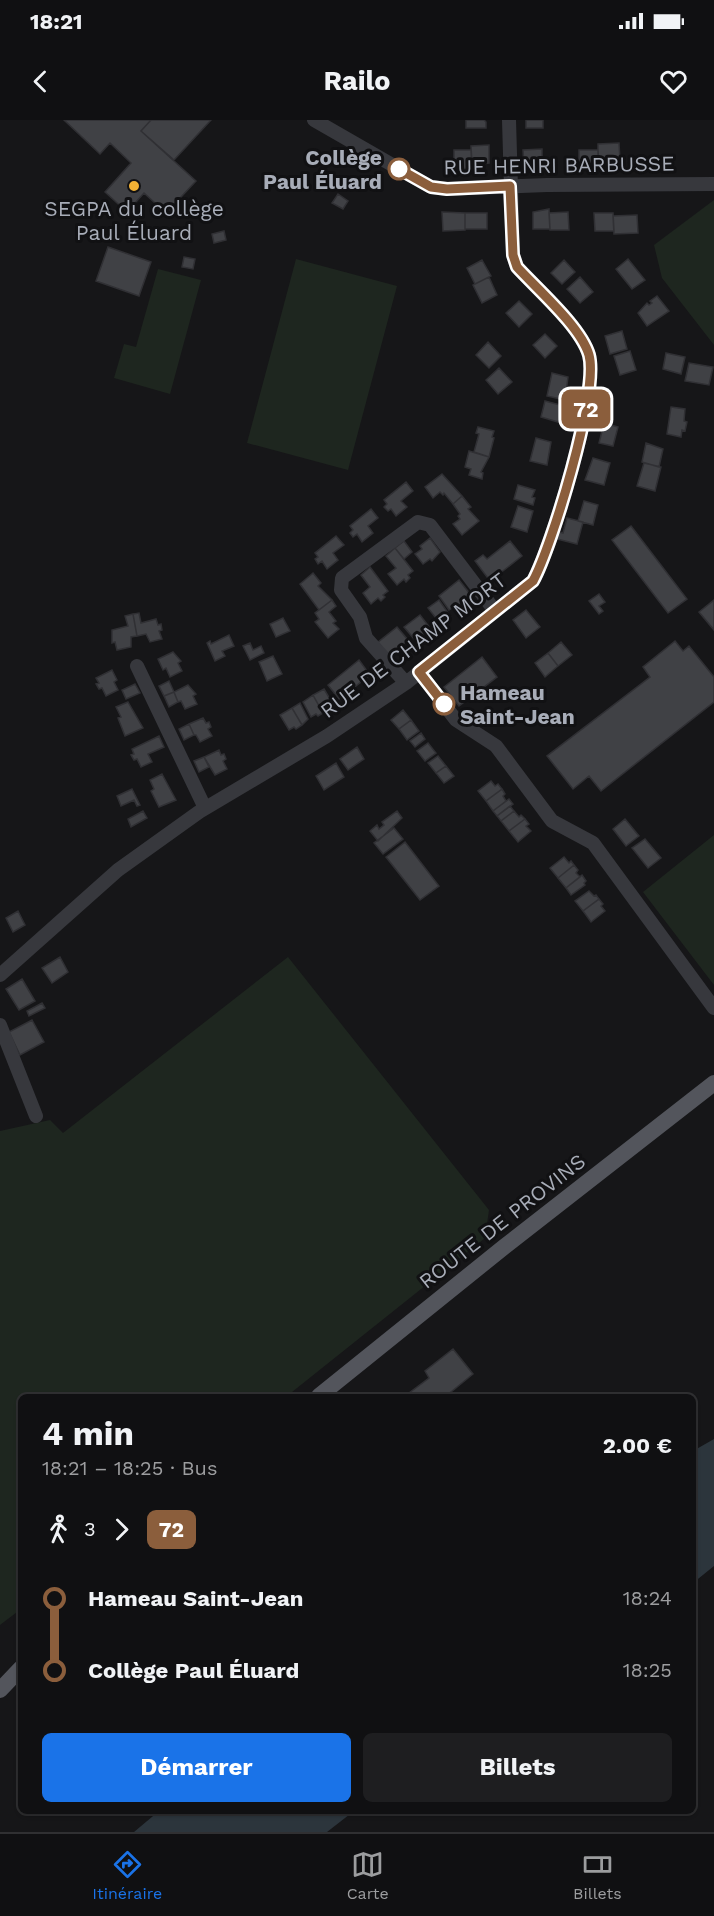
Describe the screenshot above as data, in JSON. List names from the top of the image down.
{
  "streets": {
    "main road": ["ROUTE DE PROVINS"],
    "street": ["RUE HENRI BARBUSSE", "RUE DE CHAMP MORT"]
  },
  "crossings": [
    ["RUE HENRI BARBUSSE", "RUE DE CHAMP MORT"]
  ],
  "places": ["Collège Paul Éluard", "SEGPA du collège Paul Éluard", "Hameau Saint-Jean"],
  "lines": ["bus line 72"],
  "page": {
    "status": "18:21",
    "header": "Railo",
    "on_map": "72",
    "heading": ["4 min", "18:21 – 18:25 · Bus", "2.00 €"],
    "legs": ["3", "72"],
    "list": [
      {
        "name": "Hameau Saint-Jean",
        "value": "18:24"
      },
      {
        "name": "Collège Paul Éluard",
        "value": "18:25"
      }
    ],
    "buttons": ["Démarrer", "Billets"],
    "tabs": ["Itinéraire", "Carte", "Billets"]
  }
}
